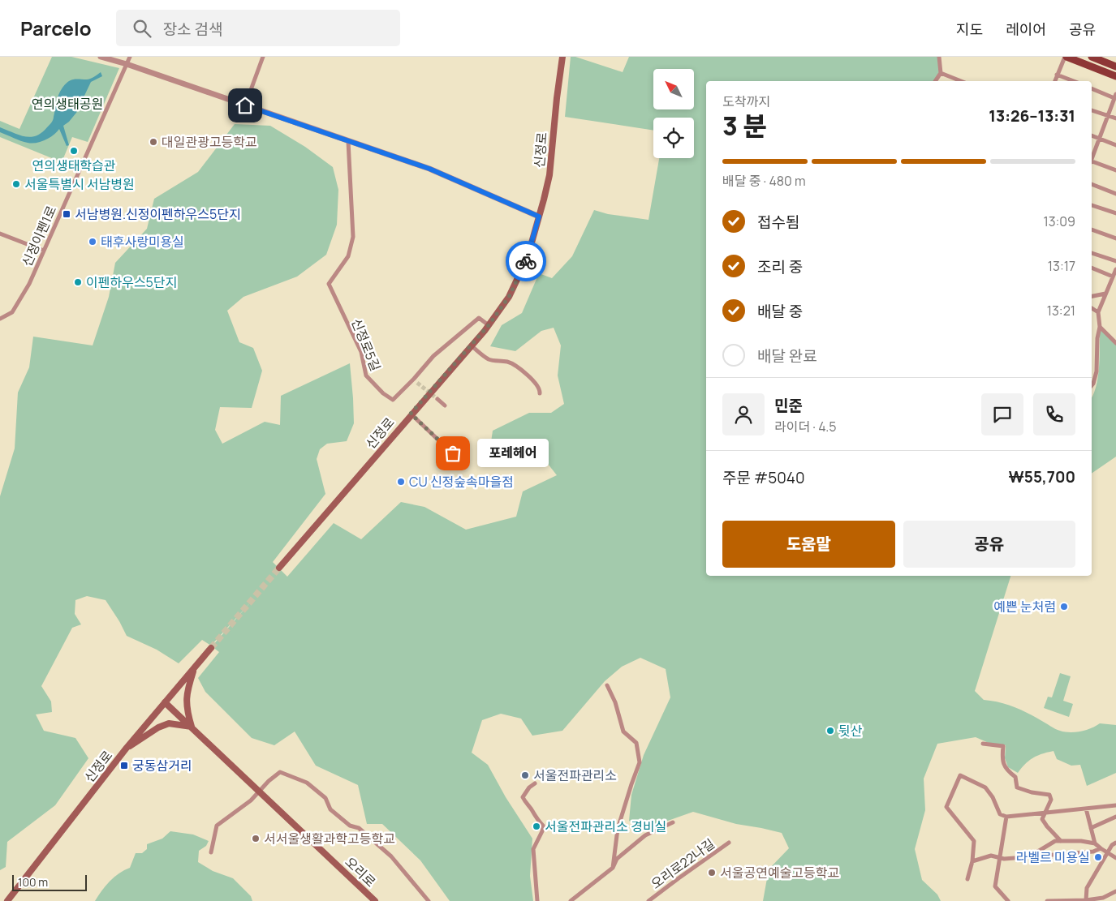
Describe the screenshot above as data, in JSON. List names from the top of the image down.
{
  "streets": {
    "main road": ["신정로", "오리로"],
    "street": ["신정이펜1로", "신정로5길", "오리로22나길"]
  },
  "crossings": [
    ["신정로", "신정로5길"],
    ["신정로", "오리로"]
  ],
  "parks": ["연의생태공원"],
  "places": {
    "other": [
      "대일관광고등학교",
      "연의생태학습관",
      "서울특별시 서남병원",
      "태후사랑미용실",
      "이펜하우스5단지",
      "포레헤어",
      "CU 신정숲속마을점",
      "예쁜 눈처럼",
      "뒷산",
      "서울전파관리소",
      "서울전파관리소 경비실",
      "서서울생활과학고등학교",
      "라벨르 미용실",
      "서울공연예술고등학교"
    ],
    "transit": ["서남병원.신정이펜하우스5단지", "궁동삼거리"]
  },
  "scale_bar": "100 m",
  "north": "top left",
  "page": {
    "header": "Parcelo",
    "search": "장소 검색",
    "nav": ["지도", "레이어", "공유"],
    "heading": ["3 분", "도착까지", "13:26–13:31"],
    "panel": [
      "민준",
      "라이더 · 4.5",
      "주문 #5040",
      "₩55,700"
    ],
    "bar": "배달 중 · 480 m",
    "list": [
      ["접수됨", "13:09"],
      ["조리 중", "13:17"],
      ["배달 중", "13:21"],
      "배달 완료"
    ],
    "bubble": "포레헤어",
    "buttons": ["도움말", "공유"],
    "scale": "100 m"
  }
}
